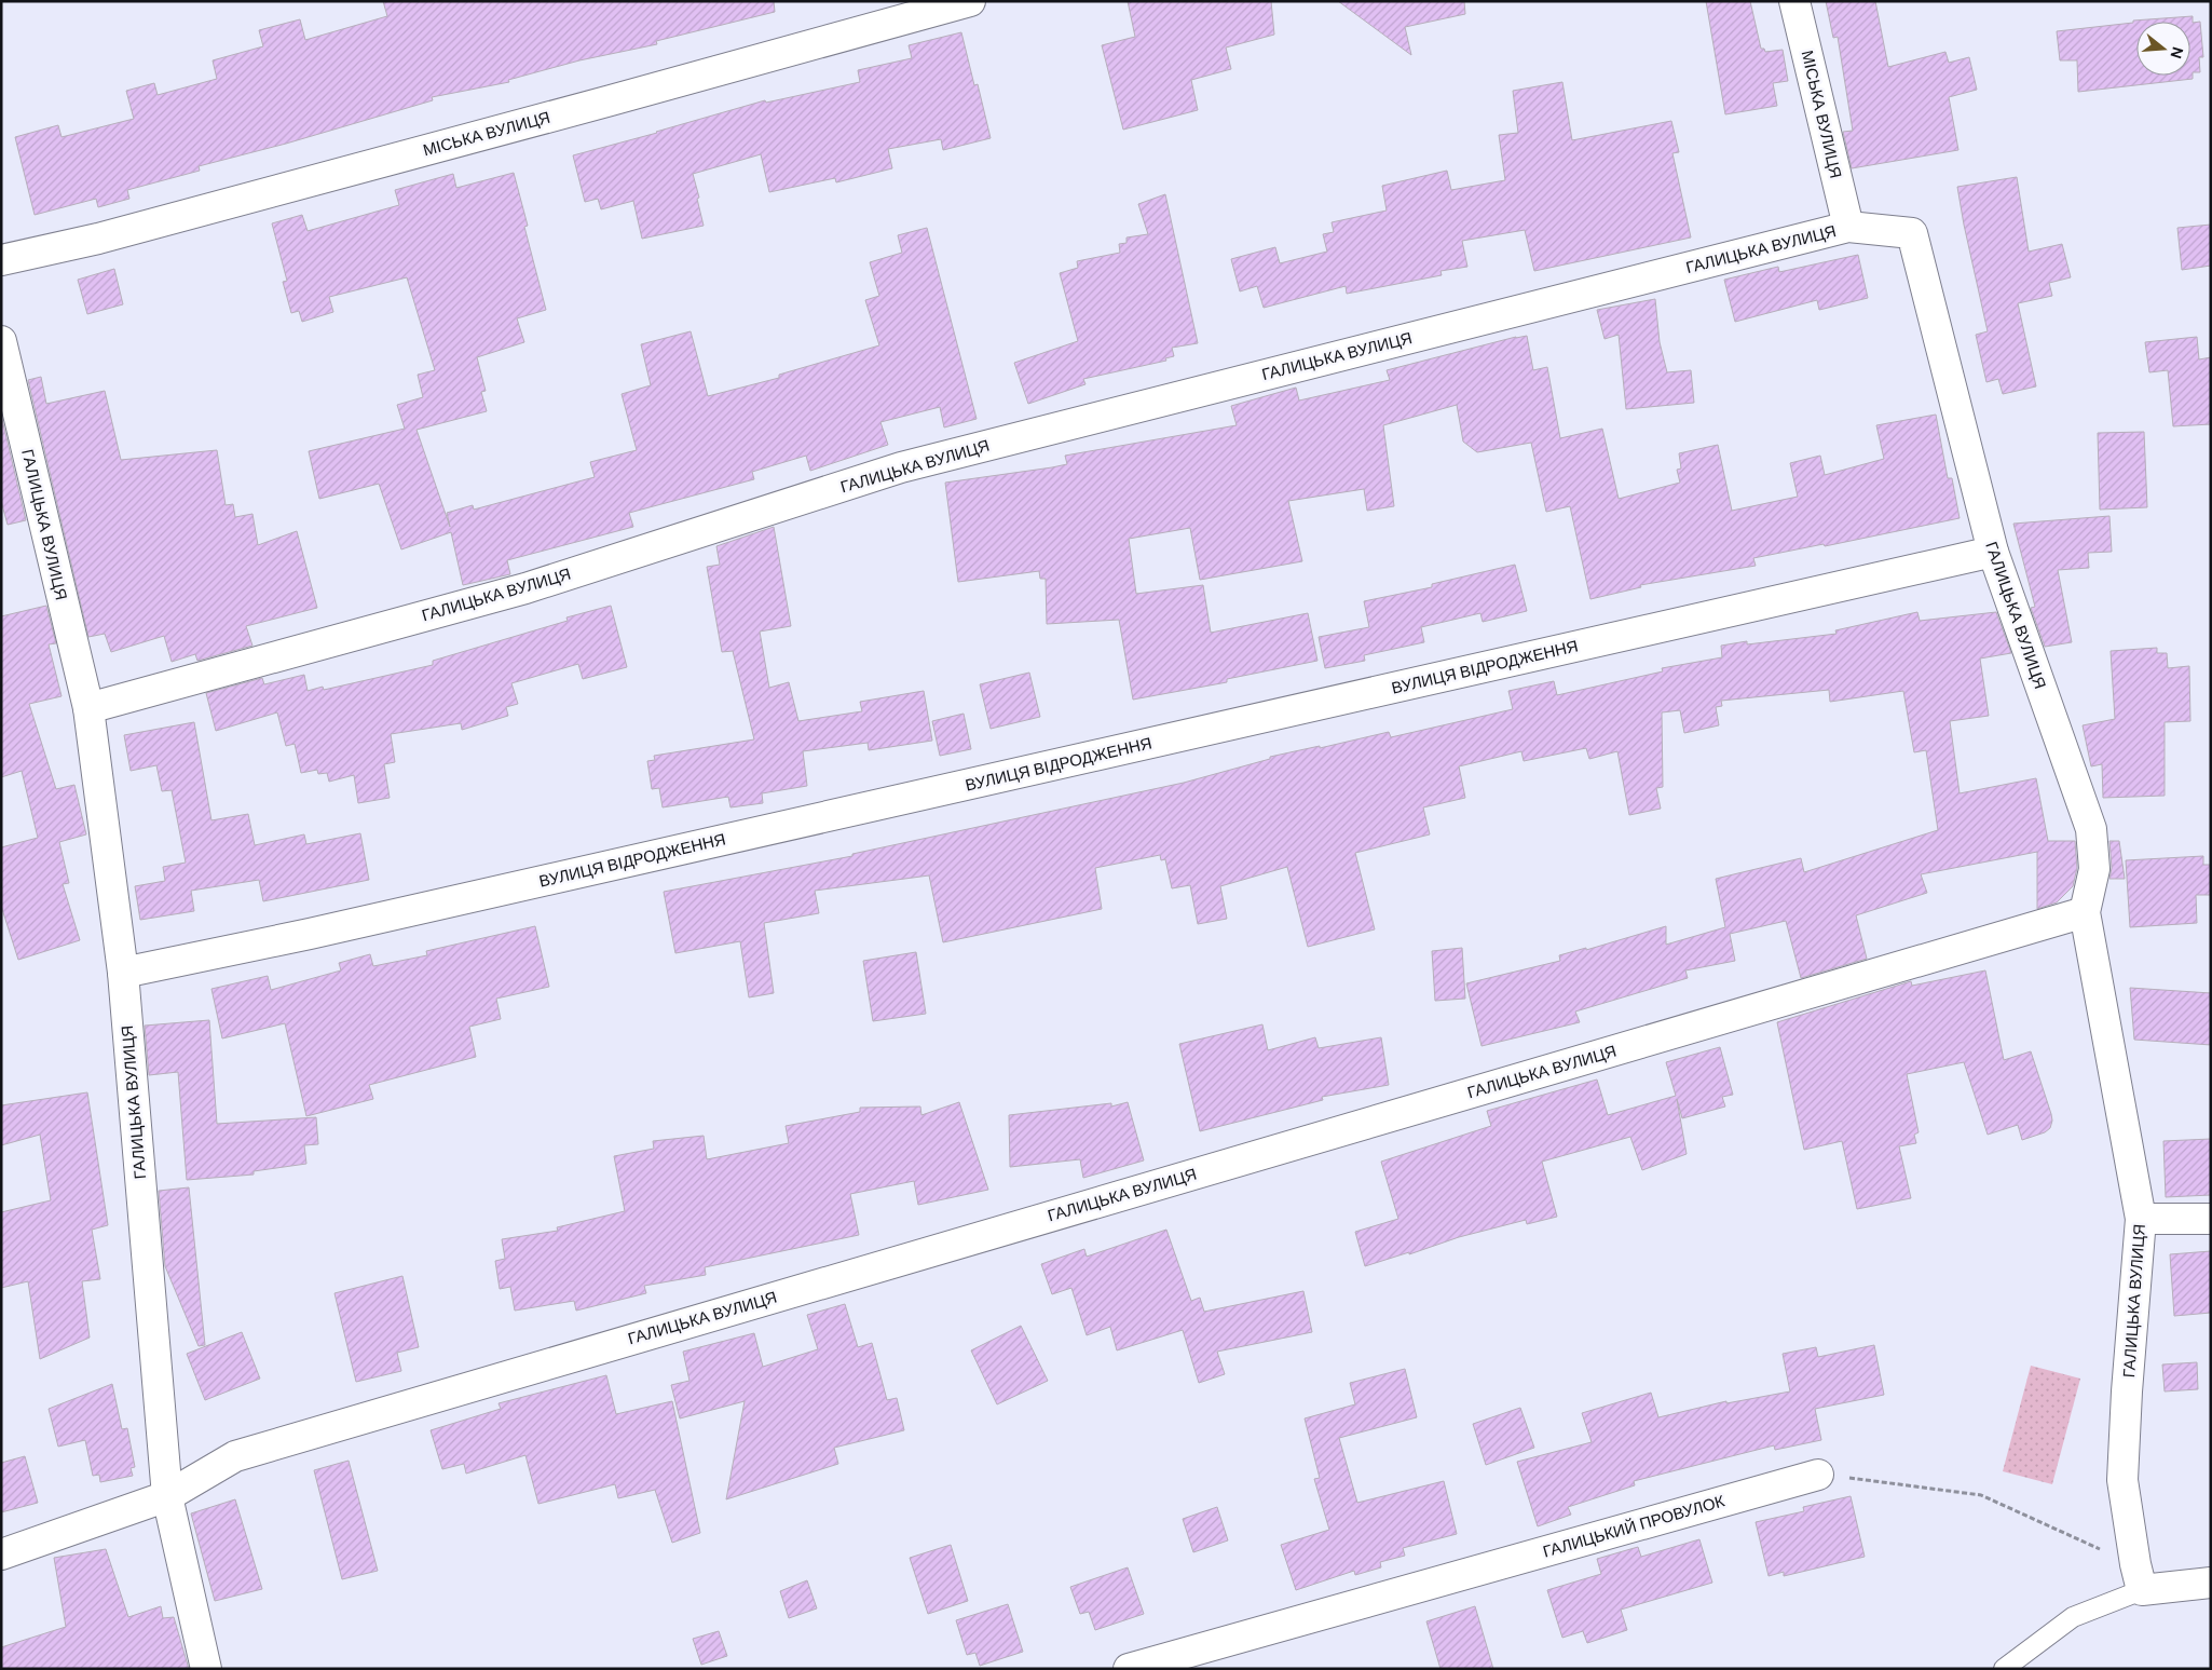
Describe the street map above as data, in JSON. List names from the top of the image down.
{
  "streets": {
    "street": [
      "МІСЬКА ВУЛИЦЯ",
      "ГАЛИЦЬКА ВУЛИЦЯ",
      "ВУЛИЦЯ ВІДРОДЖЕННЯ",
      "ГАЛИЦЬКИЙ ПРОВУЛОК"
    ]
  },
  "crossings": [
    ["МІСЬКА ВУЛИЦЯ", "ГАЛИЦЬКА ВУЛИЦЯ"],
    ["ГАЛИЦЬКА ВУЛИЦЯ", "ВУЛИЦЯ ВІДРОДЖЕННЯ"]
  ],
  "north": "right"
}
